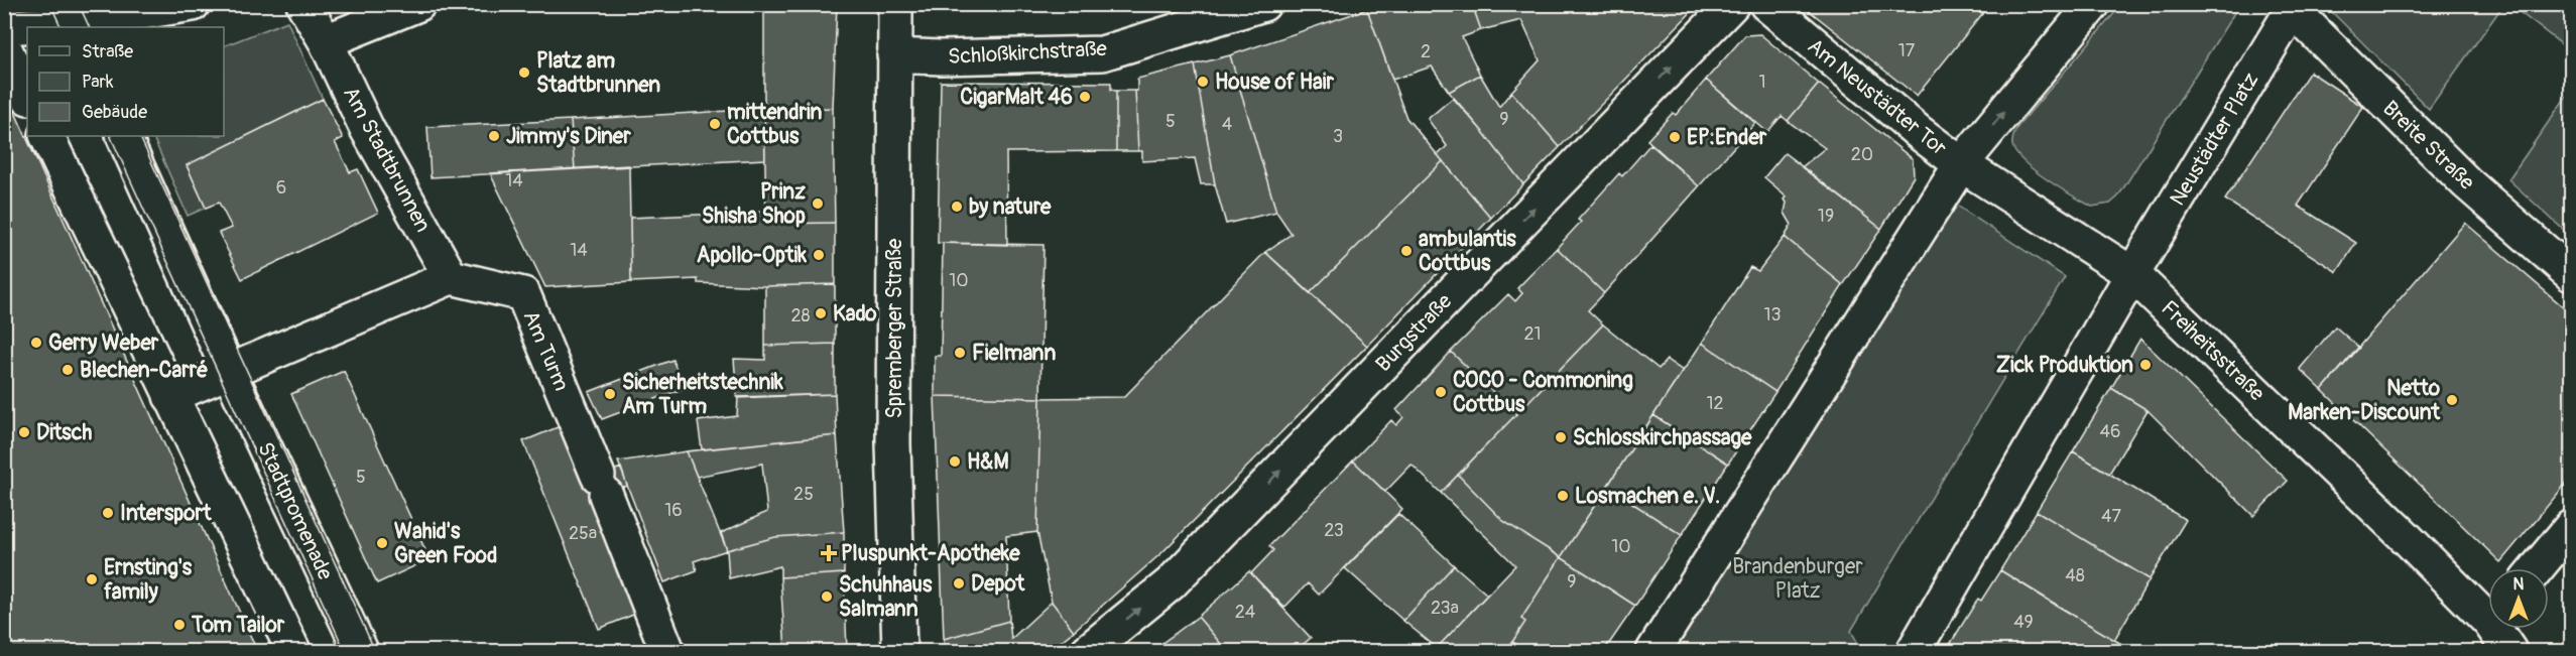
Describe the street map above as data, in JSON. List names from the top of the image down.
{
  "streets": {
    "street": [
      "Schloßkirchstraße",
      "Am Neustädter Tor",
      "Neustädter Platz",
      "Breite Straße",
      "Am Stadtbrunnen",
      "Spremberger Straße",
      "Burgstraße",
      "Am Turm",
      "Freiheitsstraße",
      "Stadtpromenade"
    ]
  },
  "crossings": [
    ["Schloßkirchstraße", "Spremberger Straße"],
    ["Am Neustädter Tor", "Freiheitsstraße"],
    ["Neustädter Platz", "Breite Straße"],
    ["Neustädter Platz", "Freiheitsstraße"],
    ["Am Stadtbrunnen", "Am Turm"]
  ],
  "one_way": ["Burgstraße"],
  "parks": ["Brandenburger Platz"],
  "places": {
    "other": [
      "Platz am Stadtbrunnen",
      "House of Hair",
      "CigarMalt 46",
      "mittendrin Cottbus",
      "Jimmy's Diner",
      "EP:Ender",
      "Prinz Shisha Shop",
      "by nature",
      "ambulantis Cottbus",
      "Apollo-Optik",
      "Kado",
      "Gerry Weber",
      "Fielmann",
      "Zick Produktion",
      "Blechen-Carré",
      "COCO - Commoning Cottbus",
      "Sicherheitstechnik Am Turm",
      "Netto Marken-Discount",
      "Ditsch",
      "Schlosskirchpassage",
      "H&M",
      "Losmachen e. V.",
      "Intersport",
      "Wahid's Green Food",
      "Ernsting's family",
      "Depot",
      "Schuhhaus Salmann",
      "Tom Tailor"
    ],
    "health": ["Pluspunkt-Apotheke"]
  },
  "house_numbers": [
    "17",
    "2",
    "1",
    "9",
    "5",
    "4",
    "3",
    "20",
    "14",
    "6",
    "19",
    "14",
    "10",
    "13",
    "28",
    "21",
    "12",
    "46",
    "5",
    "25",
    "16",
    "47",
    "23",
    "25a",
    "10",
    "48",
    "9",
    "23a",
    "24",
    "49"
  ],
  "legend": ["Straße", "Park", "Gebäude"],
  "north": "top"
}
